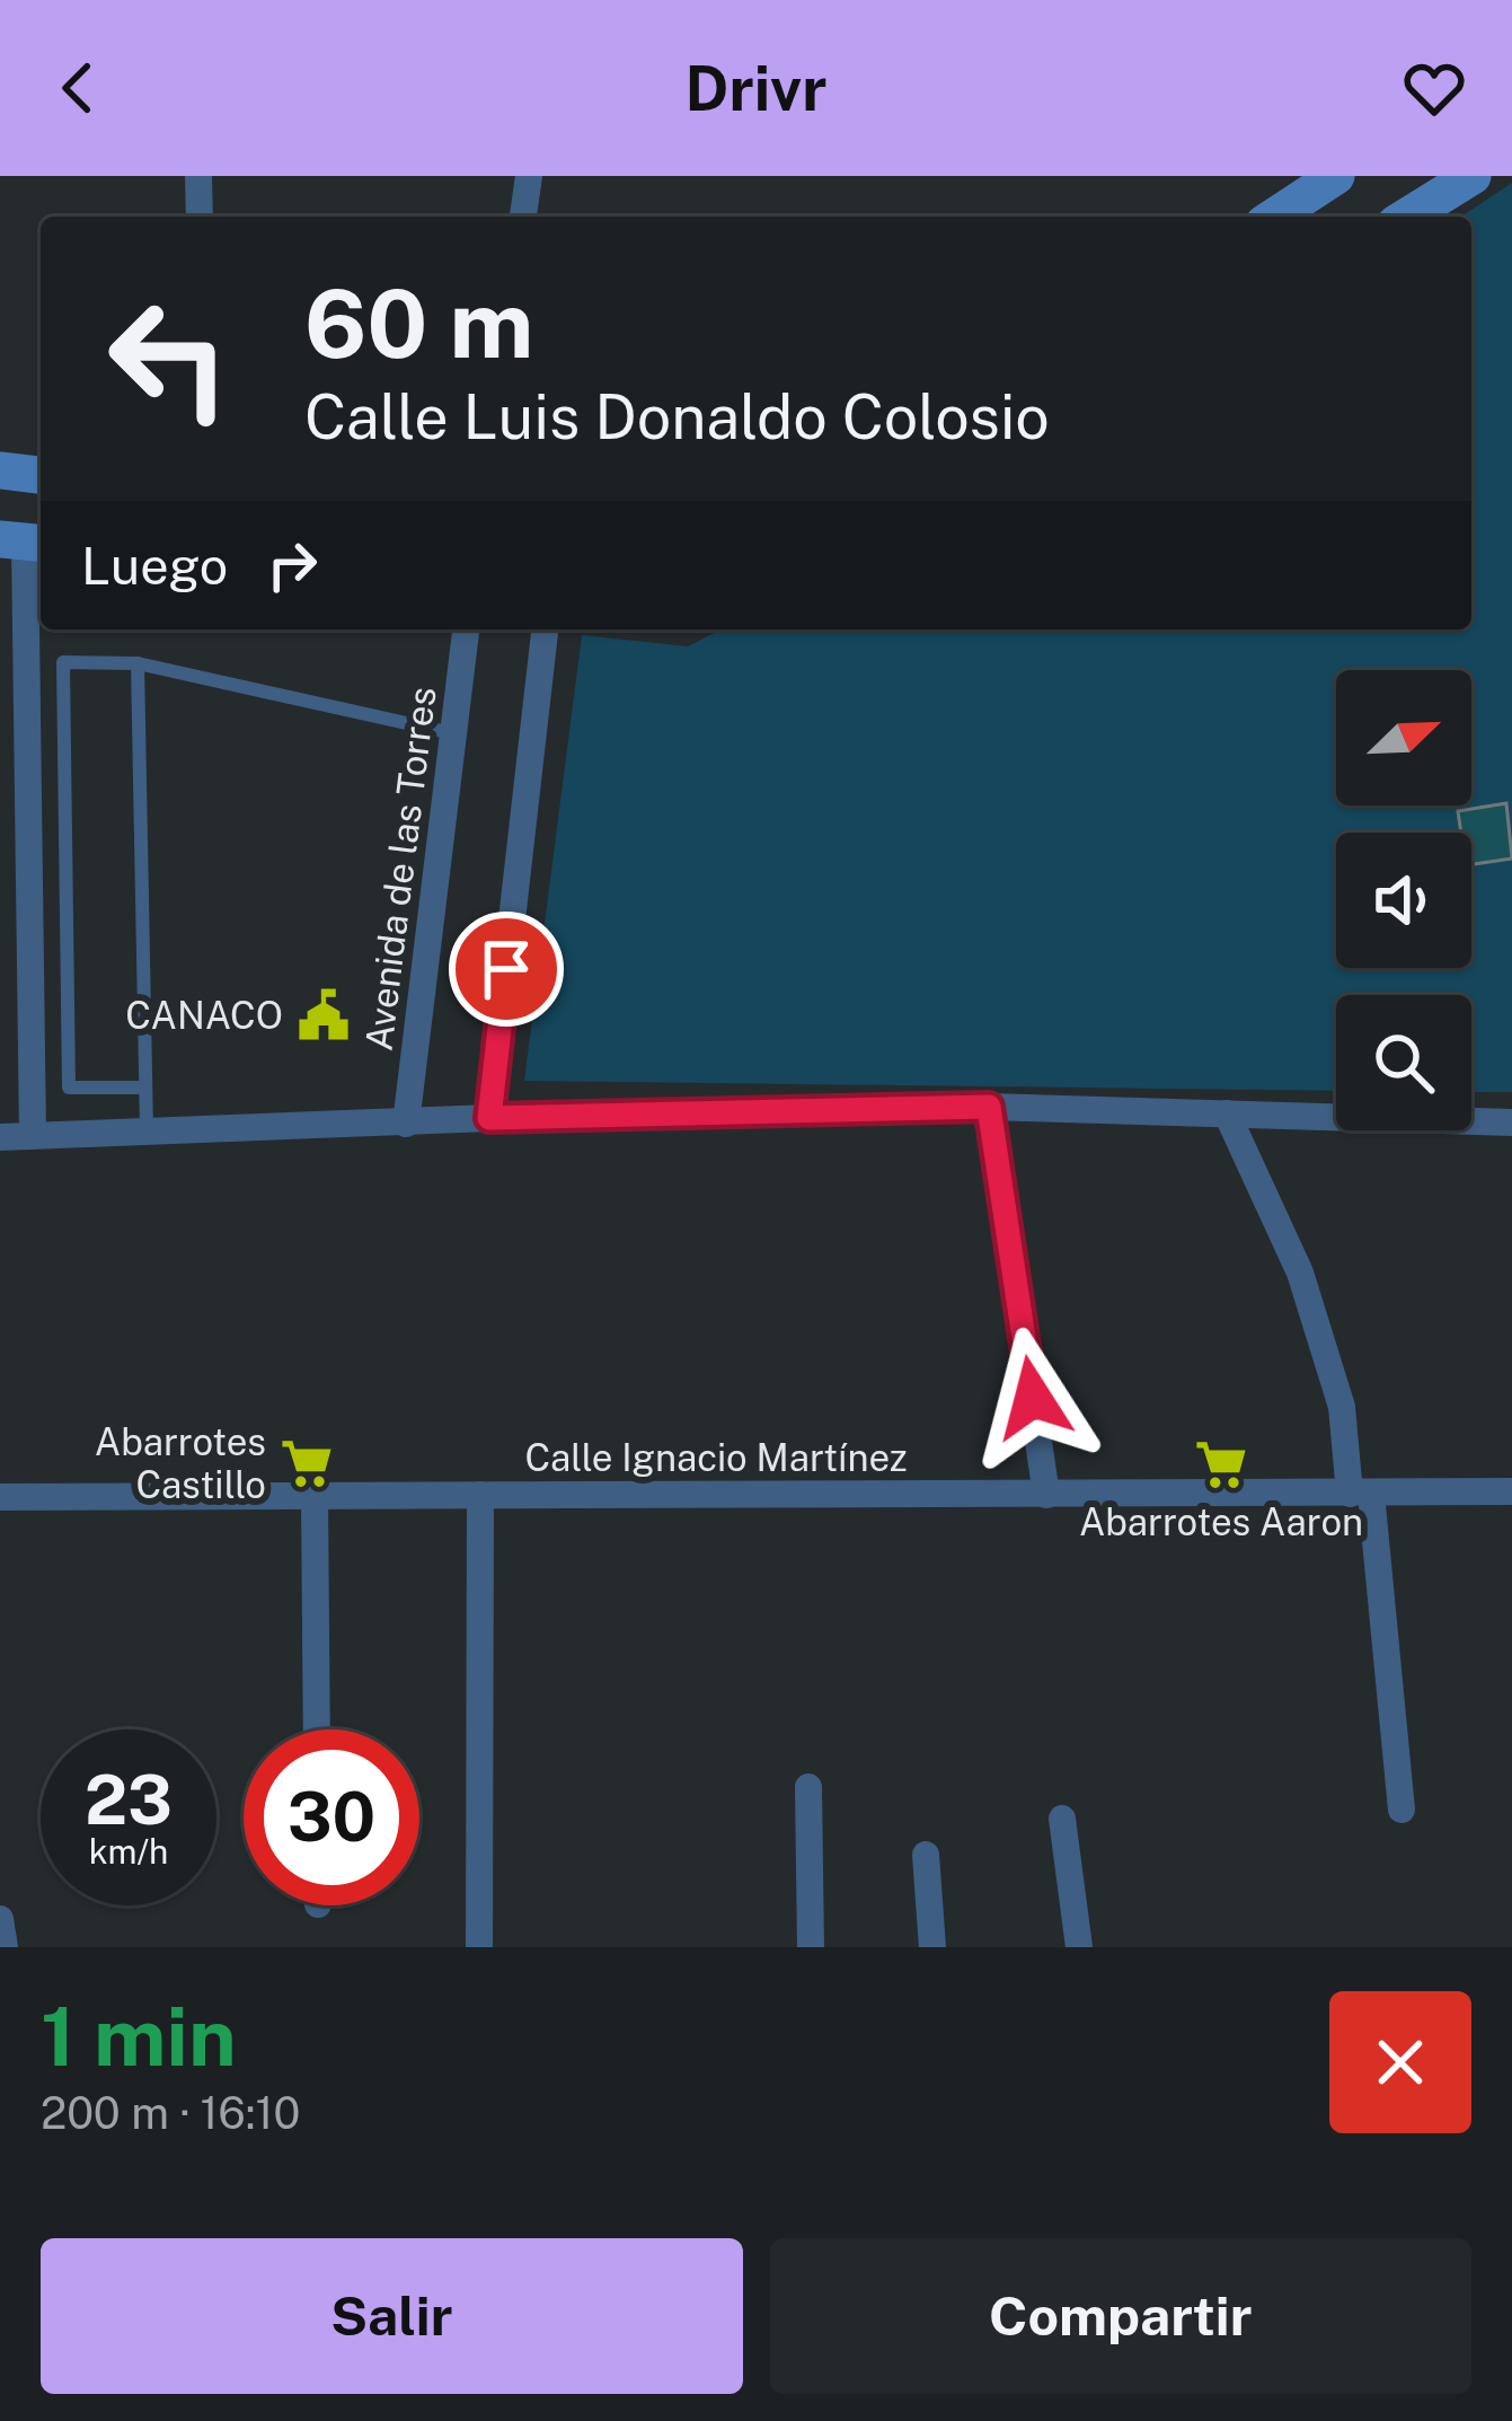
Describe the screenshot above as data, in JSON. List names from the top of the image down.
{
  "streets": {
    "street": ["Avenida de las Torres", "Calle Ignacio Martínez"]
  },
  "places": {
    "public building": ["CANACO"],
    "supermarket": ["Abarrotes Castillo", "Abarrotes Aaron"]
  },
  "north": "top right",
  "page": {
    "header": "Drivr",
    "turn": ["60 m", "Calle Luis Donaldo Colosio"],
    "then": "Luego",
    "speed": "23 km/h",
    "limit": "30",
    "heading": ["1 min", "200 m · 16:10"],
    "buttons": ["Salir", "Compartir"]
  }
}
